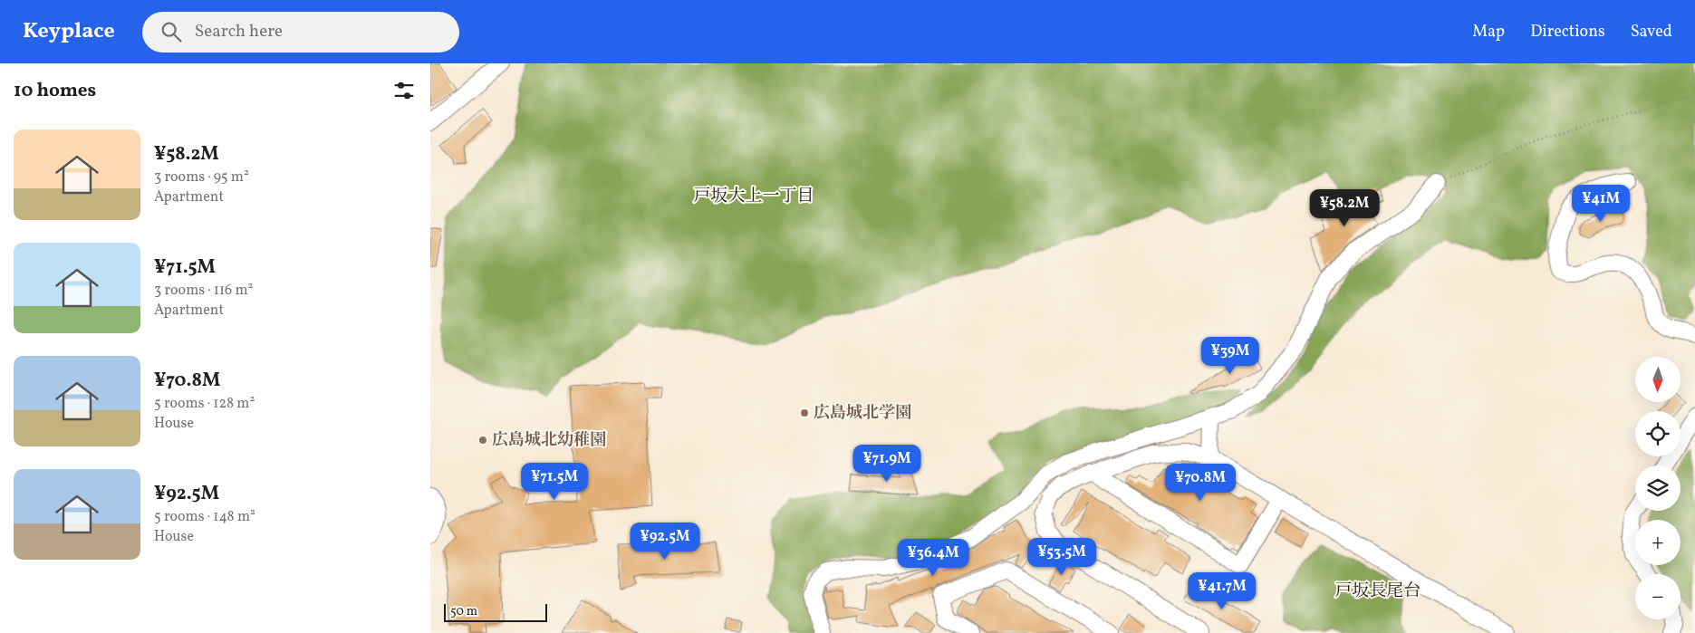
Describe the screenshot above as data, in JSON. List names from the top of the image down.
{
  "districts": ["戸坂大上一丁目", "戸坂長尾台"],
  "places": ["広島城北学園", "広島城北幼稚園"],
  "scale_bar": "50 m",
  "north": "bottom",
  "page": {
    "header": "Keyplace",
    "search": "Search here",
    "nav": ["Map", "Directions", "Saved"],
    "heading": "10 homes",
    "list": [
      {
        "name": "¥58.2M",
        "note": "3 rooms · 95 m² · Apartment"
      },
      {
        "name": "¥71.5M",
        "note": "3 rooms · 116 m² · Apartment"
      },
      {
        "name": "¥70.8M",
        "note": "5 rooms · 128 m² · House"
      },
      {
        "name": "¥92.5M",
        "note": "5 rooms · 148 m² · House"
      }
    ],
    "price": [
      "¥41M",
      "¥58.2M",
      "¥39M",
      "¥71.9M",
      "¥71.5M",
      "¥70.8M",
      "¥92.5M",
      "¥53.5M",
      "¥36.4M",
      "¥41.7M"
    ],
    "map_buttons": ["+", "−"],
    "scale": "50 m"
  }
}
